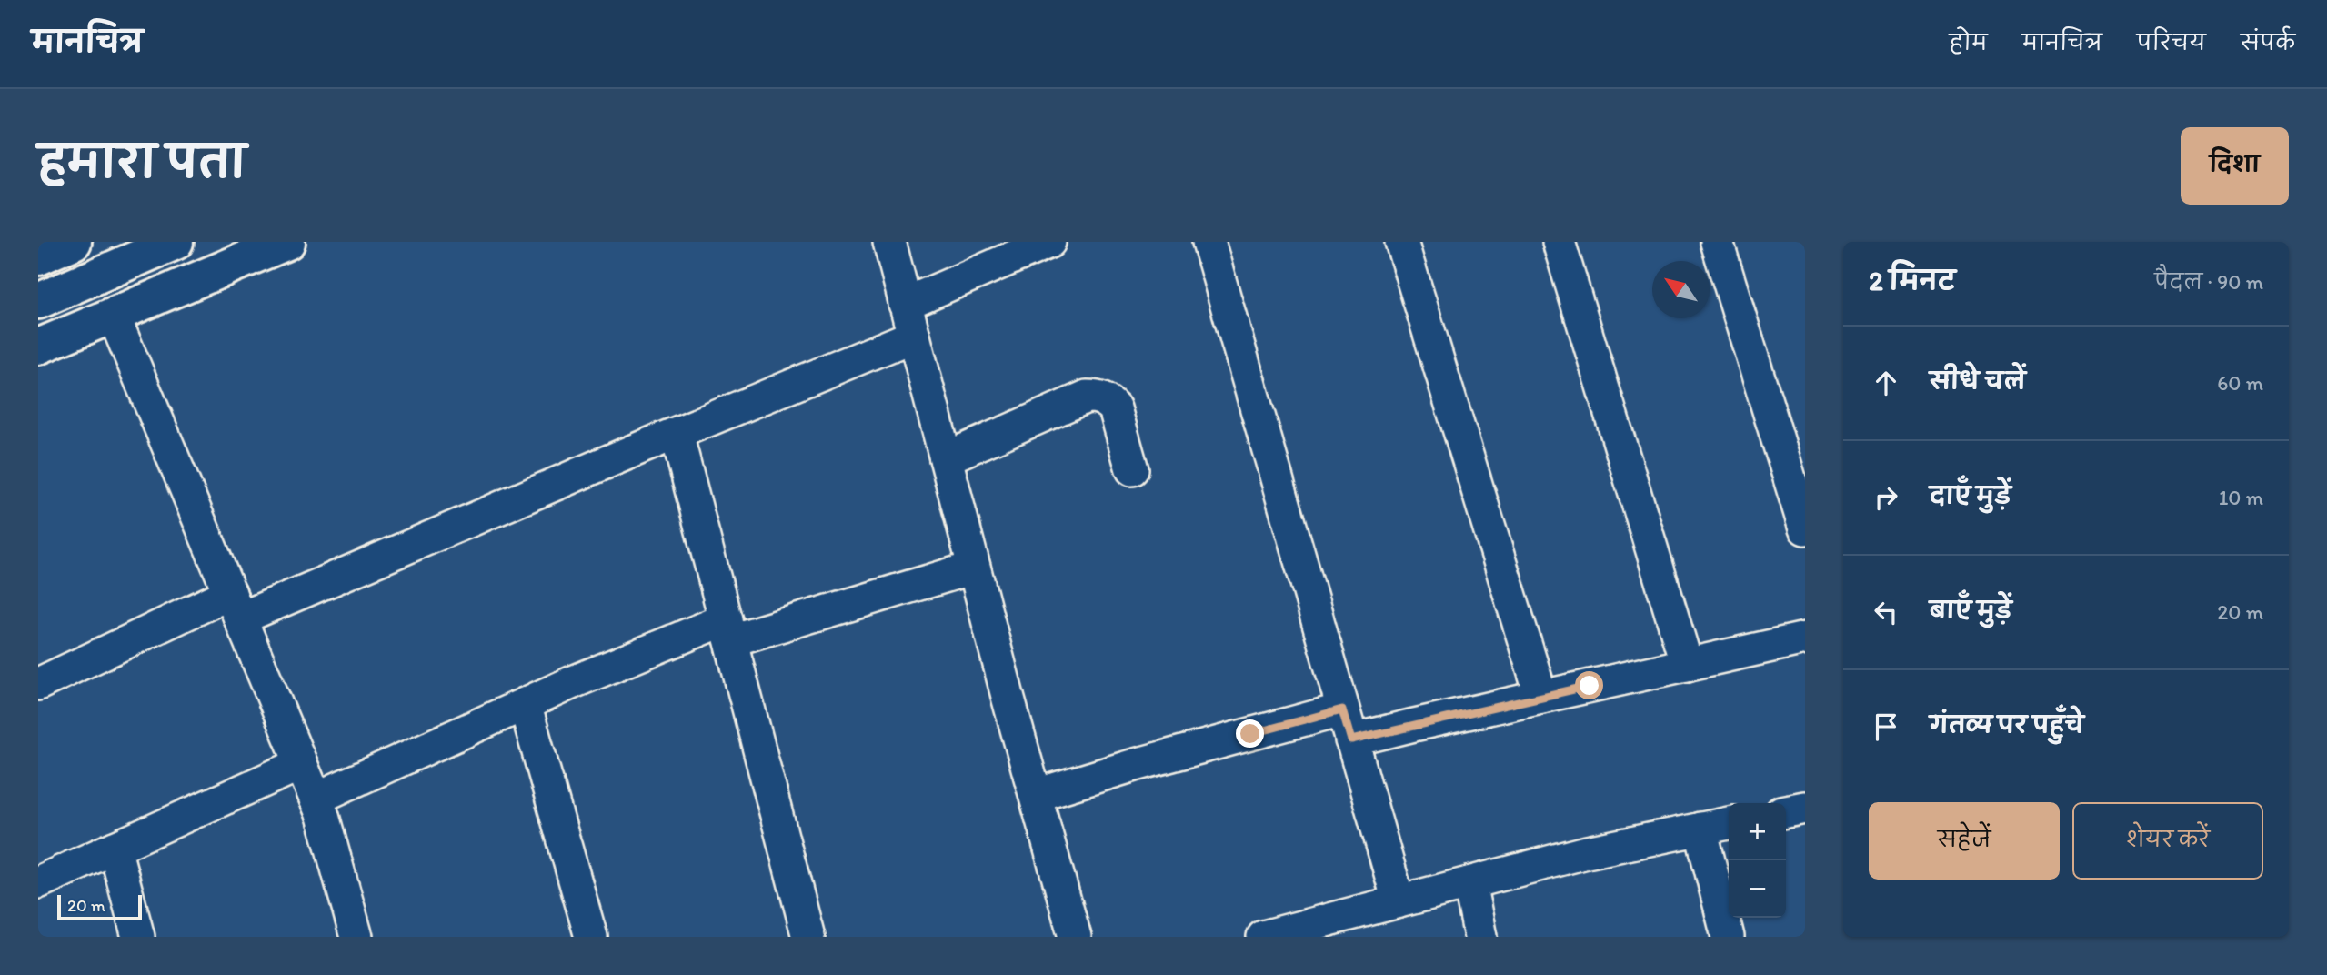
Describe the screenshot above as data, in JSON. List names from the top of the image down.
{
  "scale_bar": "20 m",
  "north": "top left",
  "page": {
    "header": "मानचित्र",
    "nav": [
      "होम",
      "मानचित्र",
      "परिचय",
      "संपर्क"
    ],
    "title": "हमारा पता",
    "buttons": [
      "दिशा",
      ["सहेजें", "शेयर करें"]
    ],
    "heading": ["2 मिनट", "पैदल · 90 m"],
    "list": [
      ["सीधे चलें", "60 m"],
      ["दाएँ मुड़ें", "10 m"],
      ["बाएँ मुड़ें", "20 m"],
      "गंतव्य पर पहुँचे"
    ],
    "map_buttons": ["+", "−"],
    "scale": "20 m"
  }
}
